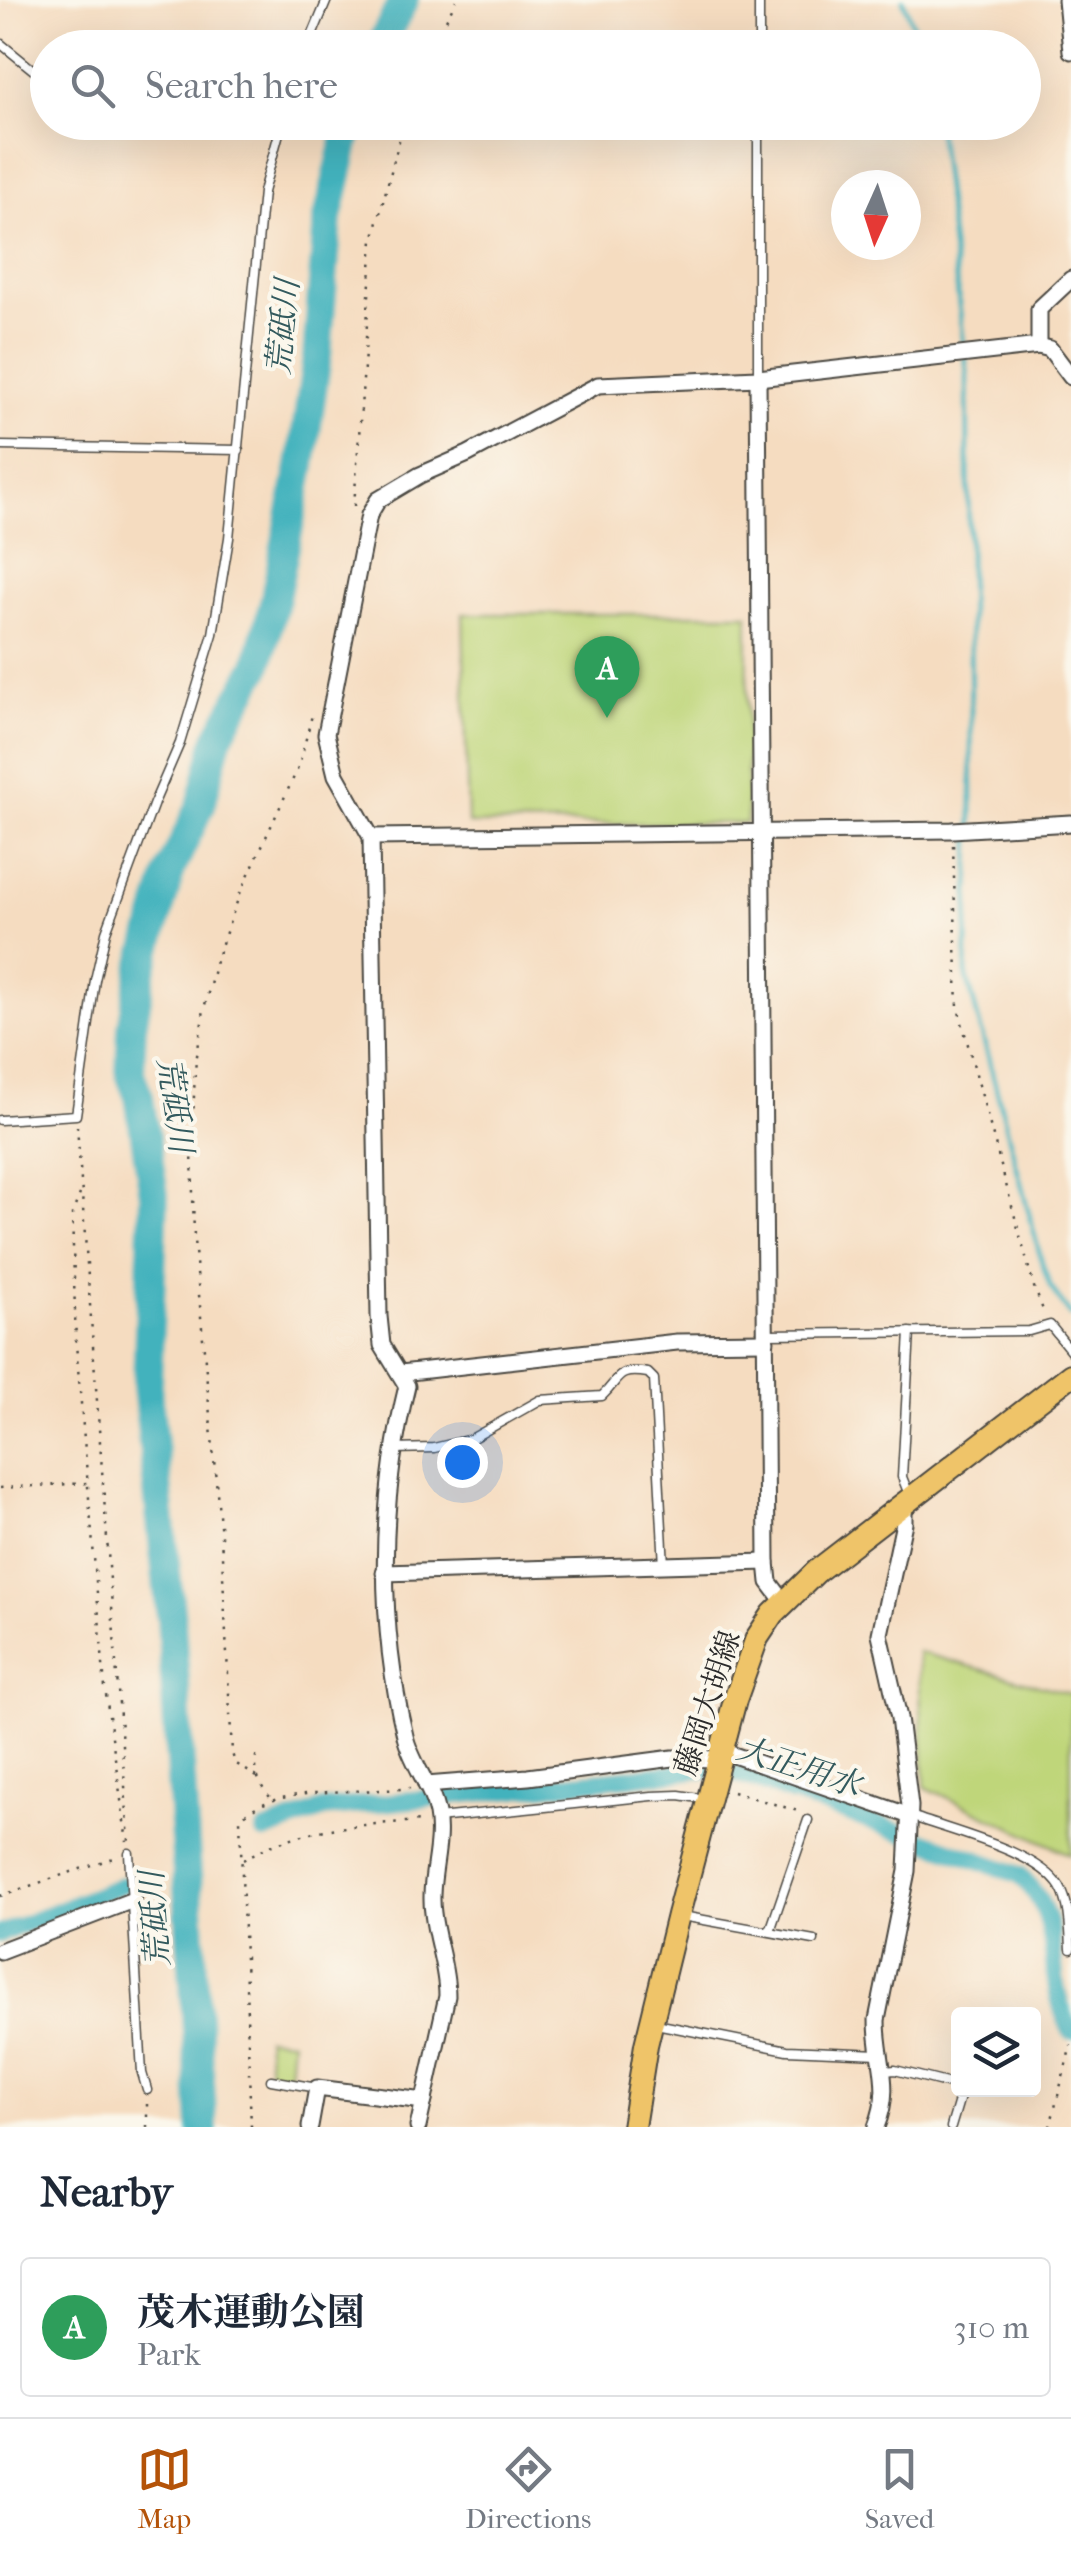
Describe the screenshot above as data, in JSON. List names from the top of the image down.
{
  "streets": {
    "main road": ["藤岡大胡線"]
  },
  "water": ["荒砥川", "大正用水"],
  "north": "bottom",
  "page": {
    "search": "Search here",
    "pins": "A",
    "heading": "Nearby",
    "list": [
      {
        "mark": "A",
        "name": "茂木運動公園",
        "note": "Park",
        "value": "310 m"
      }
    ],
    "nav": ["Map", "Directions", "Saved"]
  }
}
